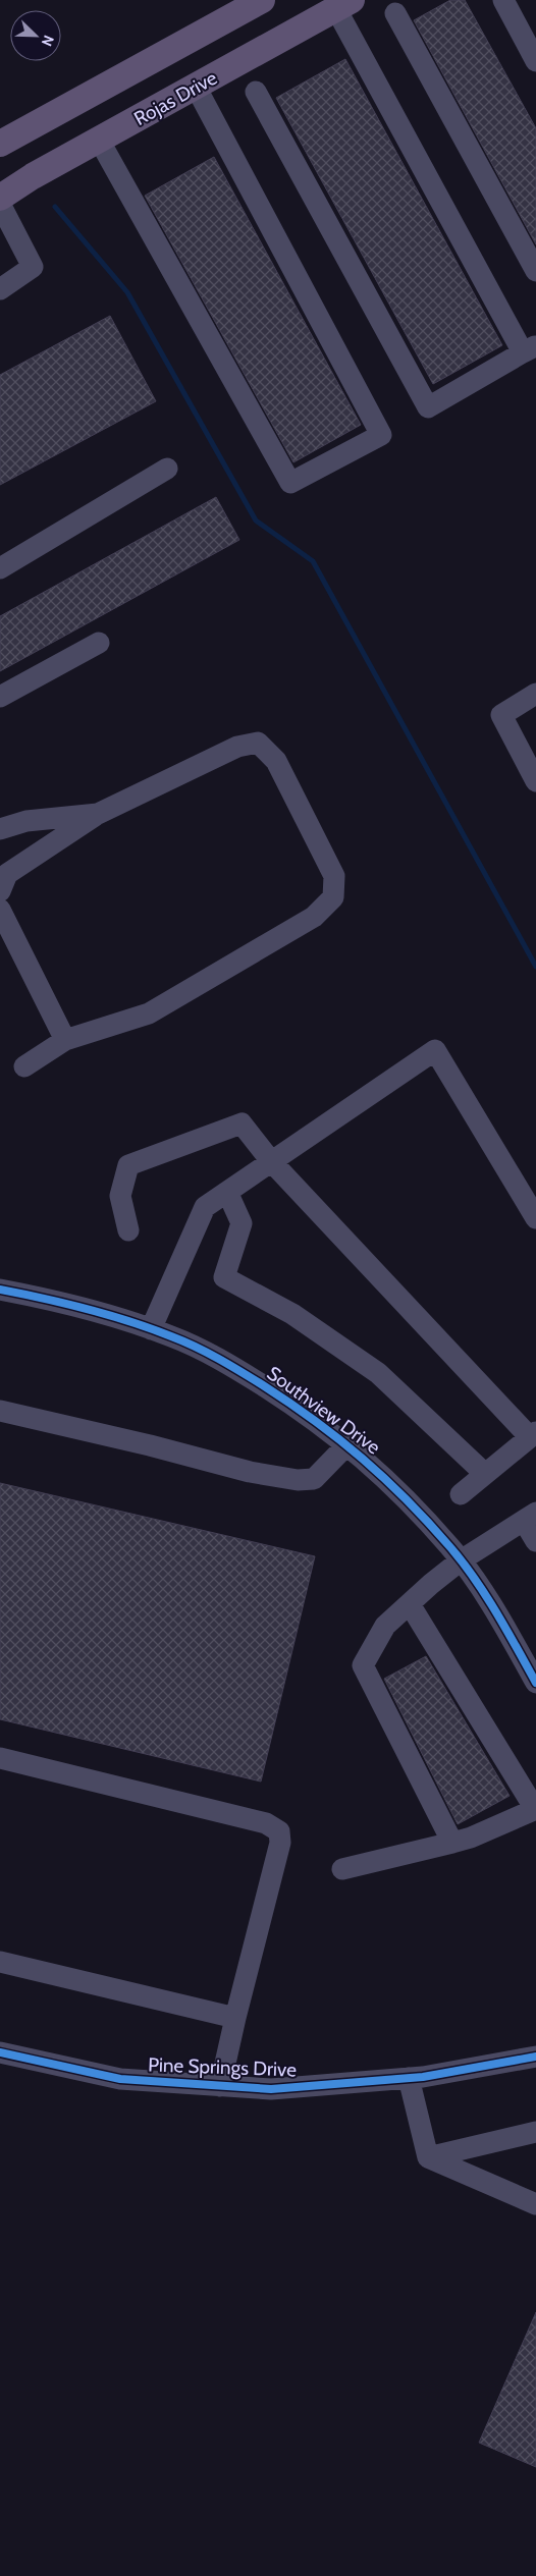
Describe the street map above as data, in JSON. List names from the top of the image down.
{
  "streets": {
    "main road": ["Rojas Drive"],
    "street": ["Southview Drive", "Pine Springs Drive"]
  },
  "north": "bottom right"
}
